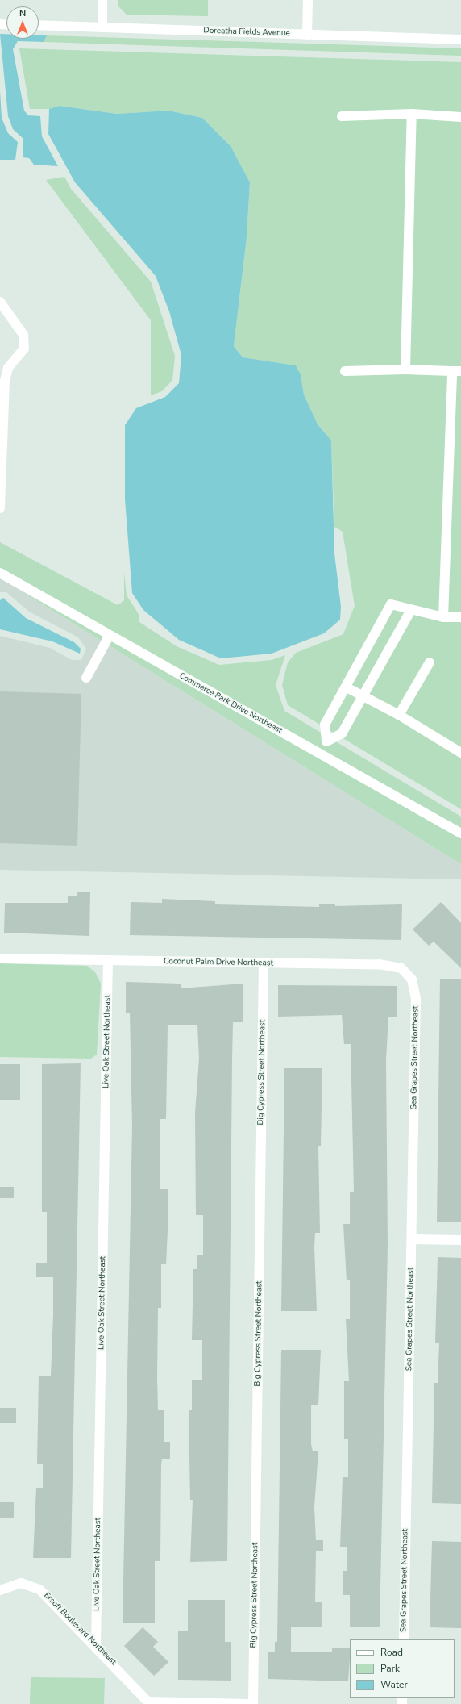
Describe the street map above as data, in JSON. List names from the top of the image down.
{
  "streets": {
    "street": [
      "Doreatha Fields Avenue",
      "Commerce Park Drive Northeast",
      "Coconut Palm Drive Northeast",
      "Live Oak Street Northeast",
      "Sea Grapes Street Northeast",
      "Big Cypress Street Northeast",
      "Ersoff Boulevard Northeast"
    ]
  },
  "crossings": [
    ["Coconut Palm Drive Northeast", "Live Oak Street Northeast"],
    ["Coconut Palm Drive Northeast", "Sea Grapes Street Northeast"],
    ["Coconut Palm Drive Northeast", "Big Cypress Street Northeast"],
    ["Live Oak Street Northeast", "Ersoff Boulevard Northeast"]
  ],
  "legend": ["Road", "Park", "Water"],
  "north": "top"
}
